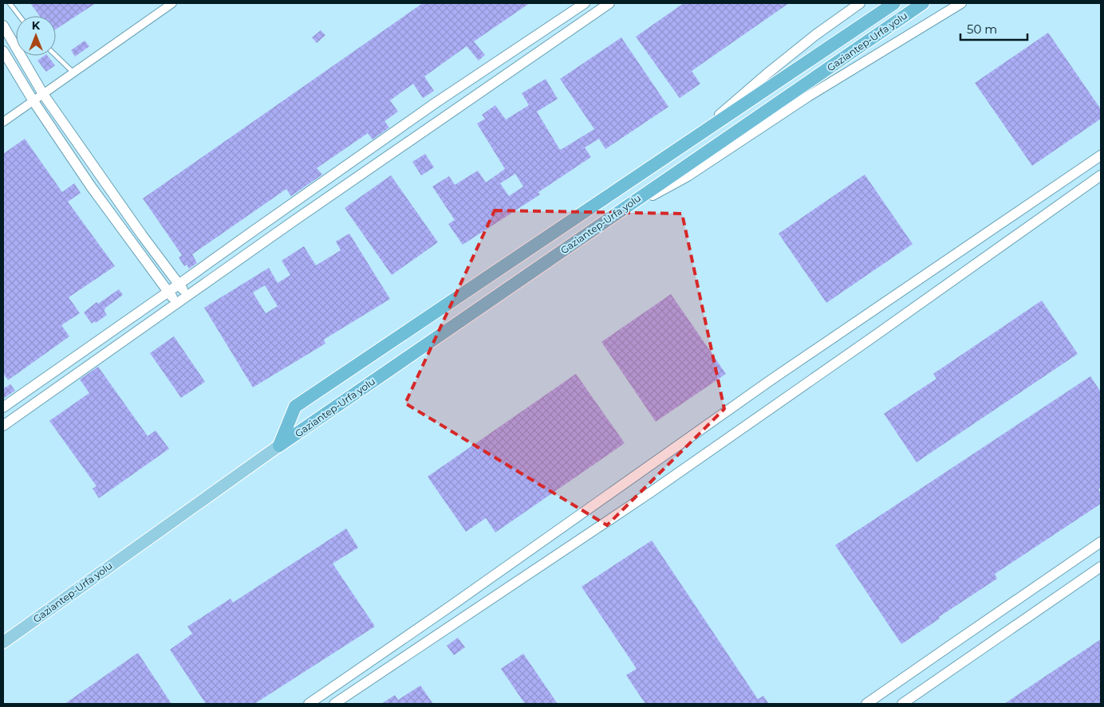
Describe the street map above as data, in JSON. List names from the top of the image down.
{
  "streets": {
    "highway": ["Gaziantep-Urfa yolu"]
  },
  "scale_bar": "50 m",
  "north": "top"
}
